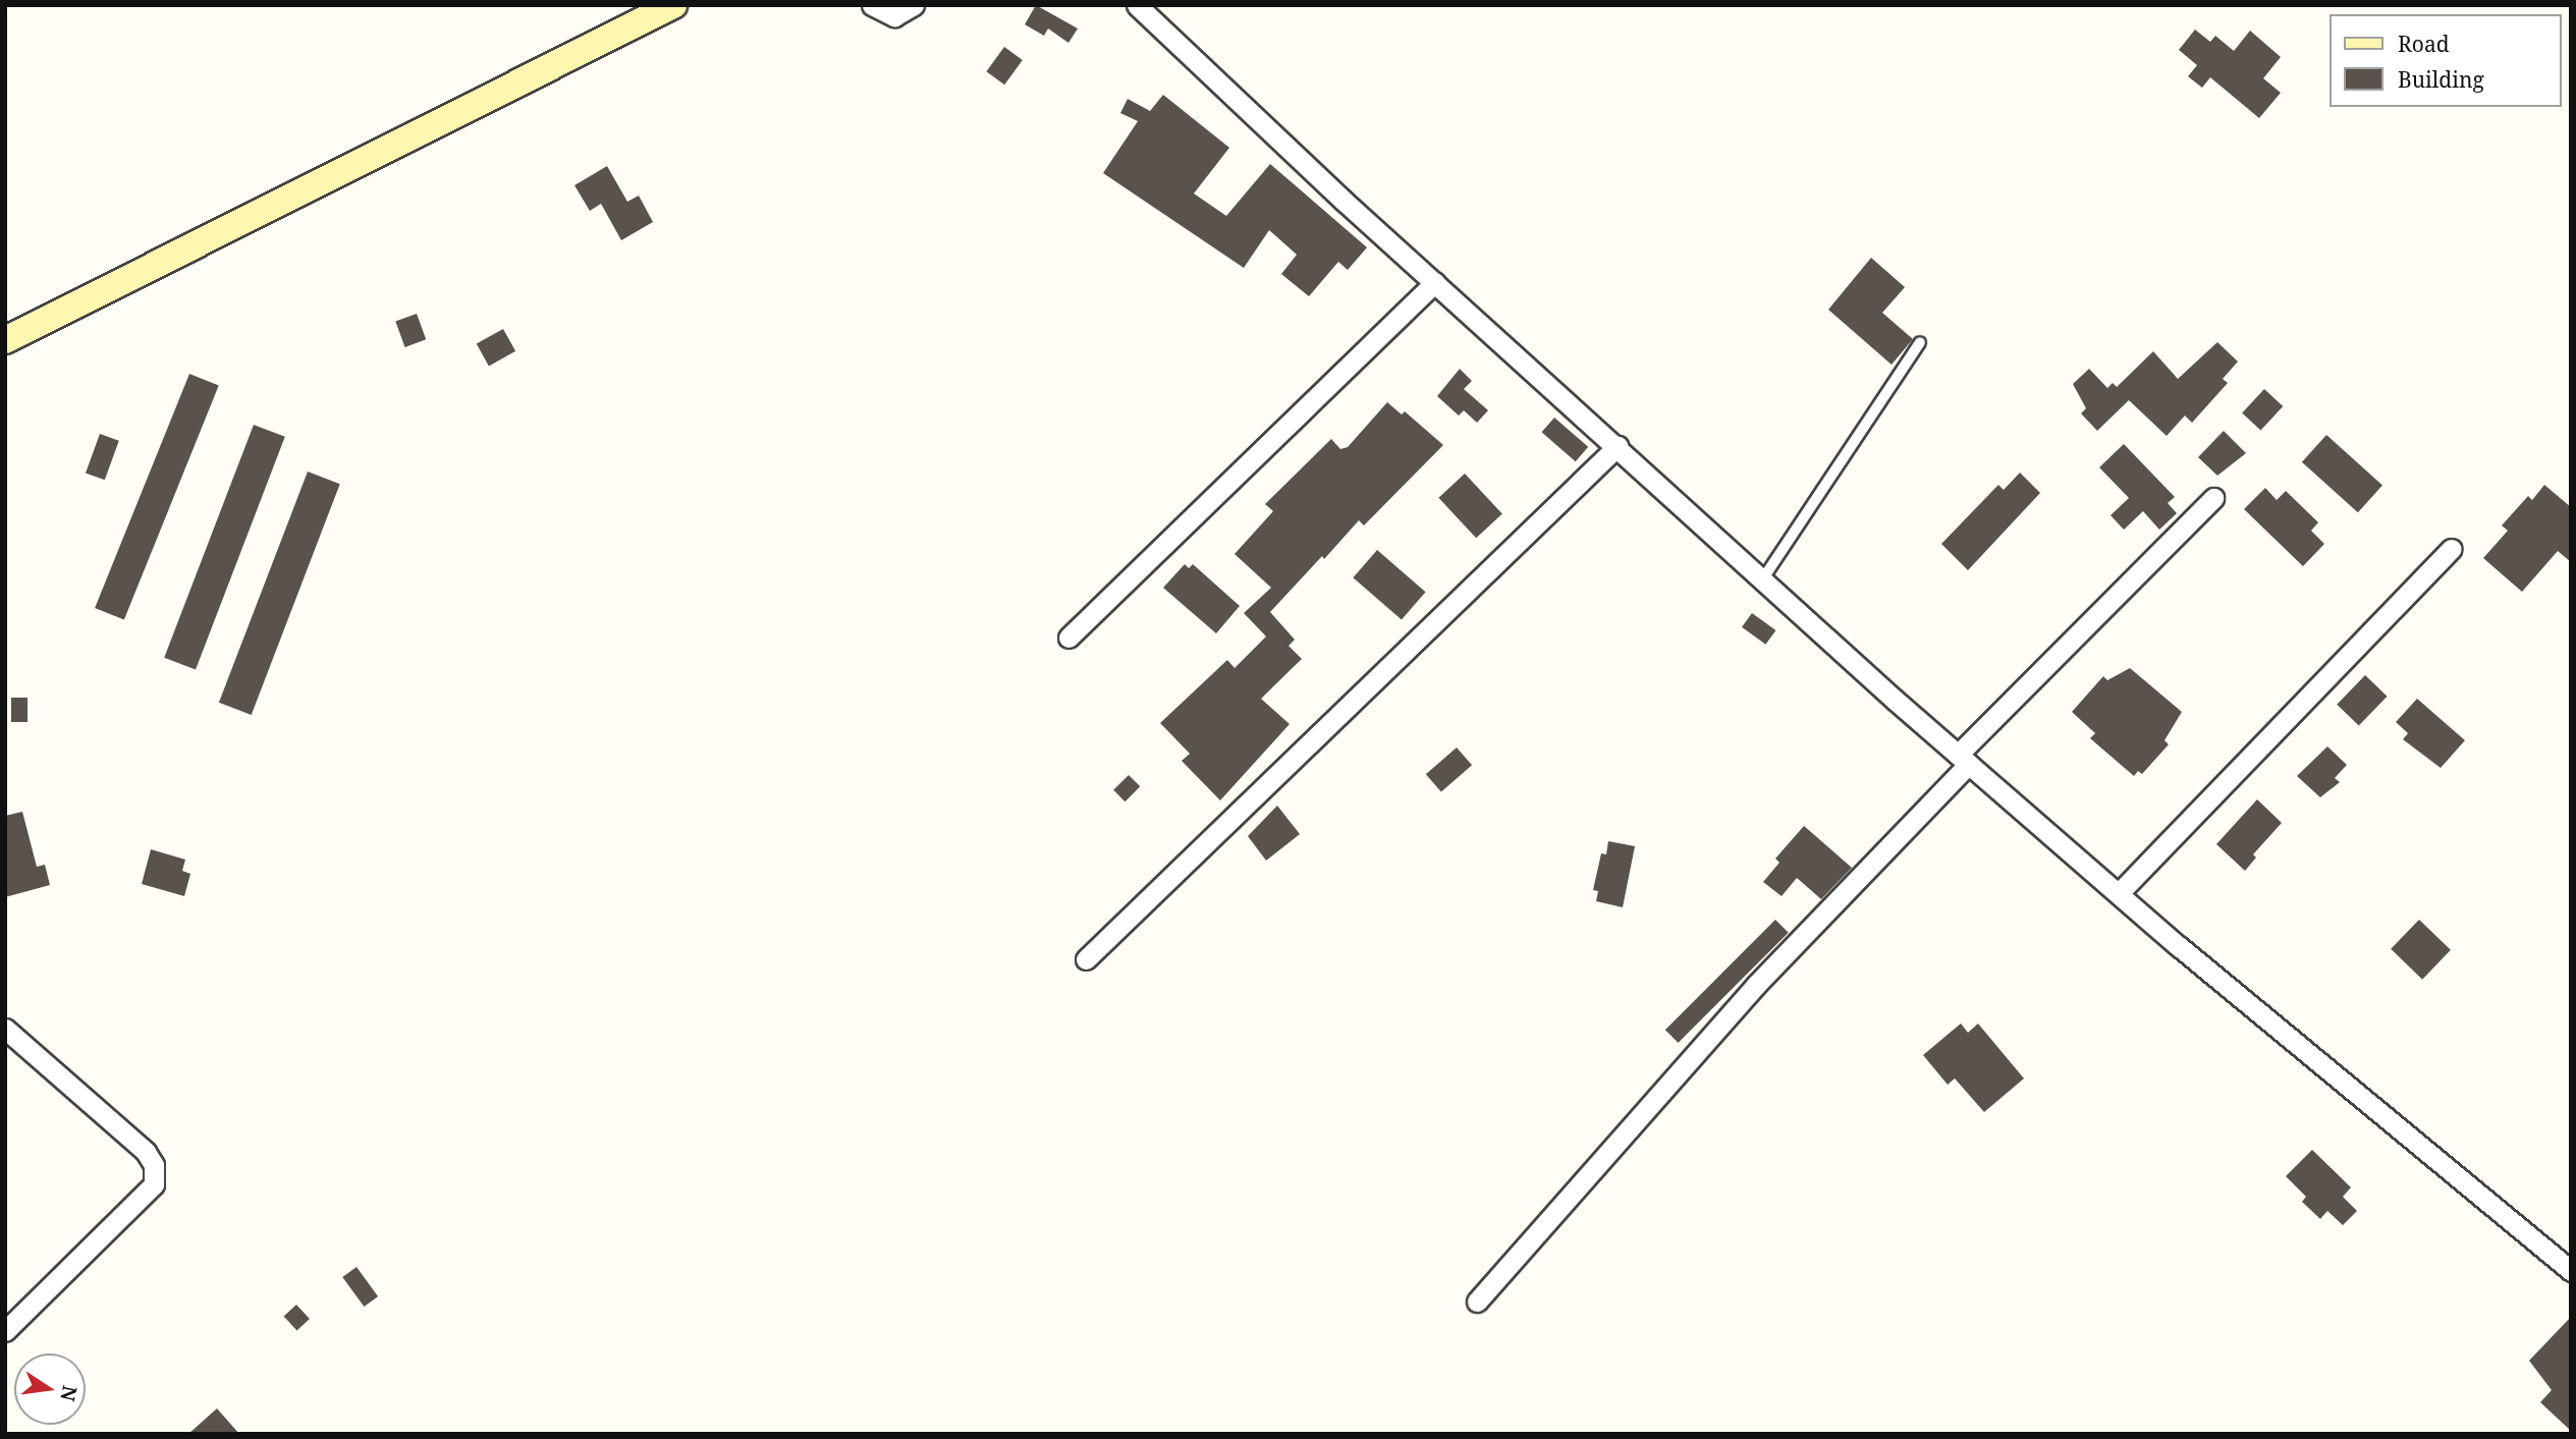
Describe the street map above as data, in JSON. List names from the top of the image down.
{
  "legend": ["Road", "Building"],
  "north": "right"
}
